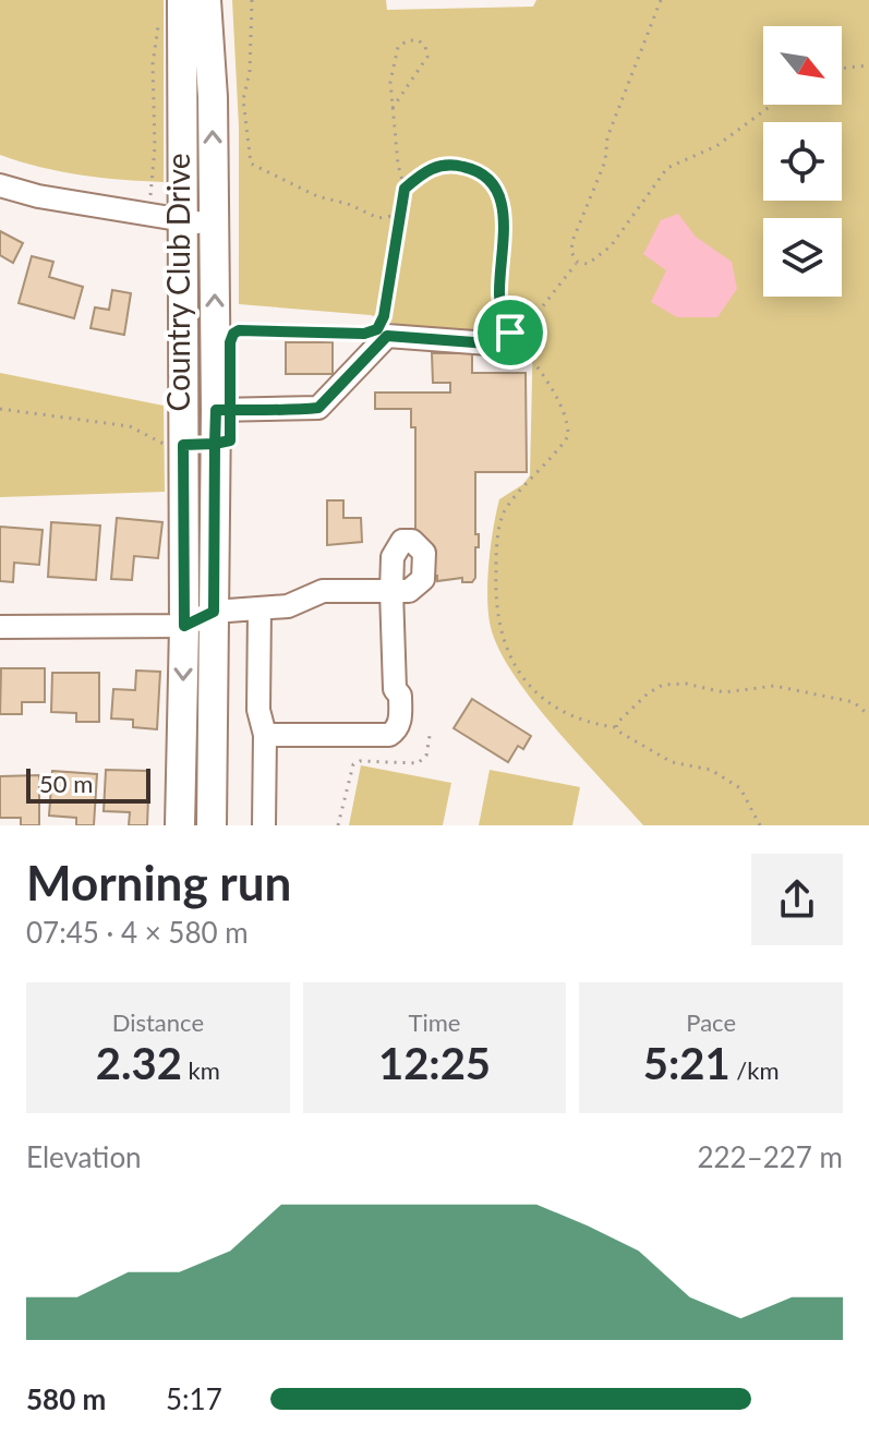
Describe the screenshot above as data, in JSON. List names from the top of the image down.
{
  "streets": {
    "main road": ["Country Club Drive"]
  },
  "scale_bar": "50 m",
  "north": "bottom right",
  "page": {
    "scale": "50 m",
    "heading": ["Morning run", "07:45 · 4 × 580 m"],
    "stats": [
      ["Distance", "2.32 km"],
      ["Time", "12:25"],
      ["Pace", "5:21 /km"]
    ],
    "chart": ["Elevation", "222–227 m"],
    "list": [
      {
        "name": "580 m",
        "note": "5:17"
      }
    ]
  }
}
